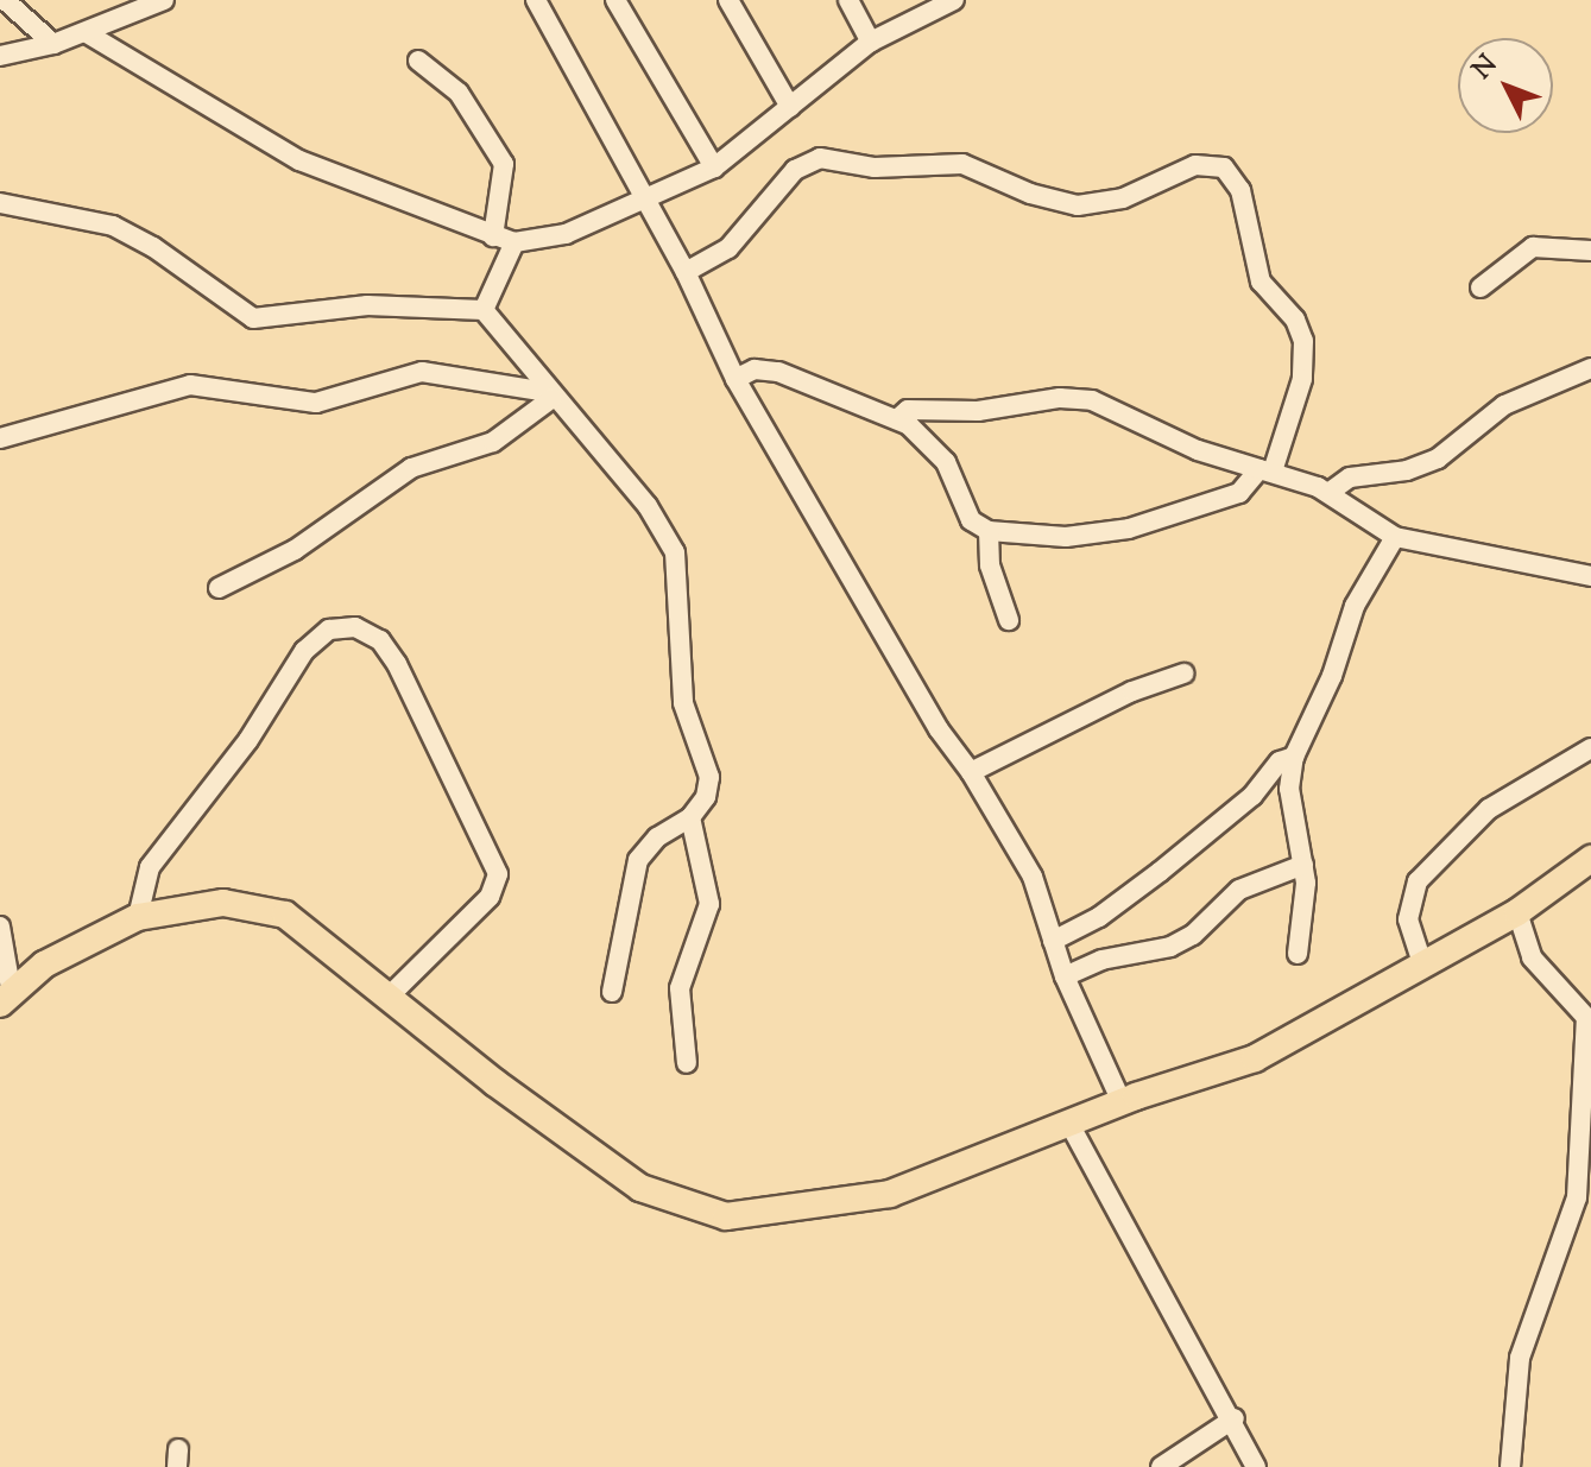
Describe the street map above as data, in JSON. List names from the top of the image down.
{
  "north": "top left"
}
